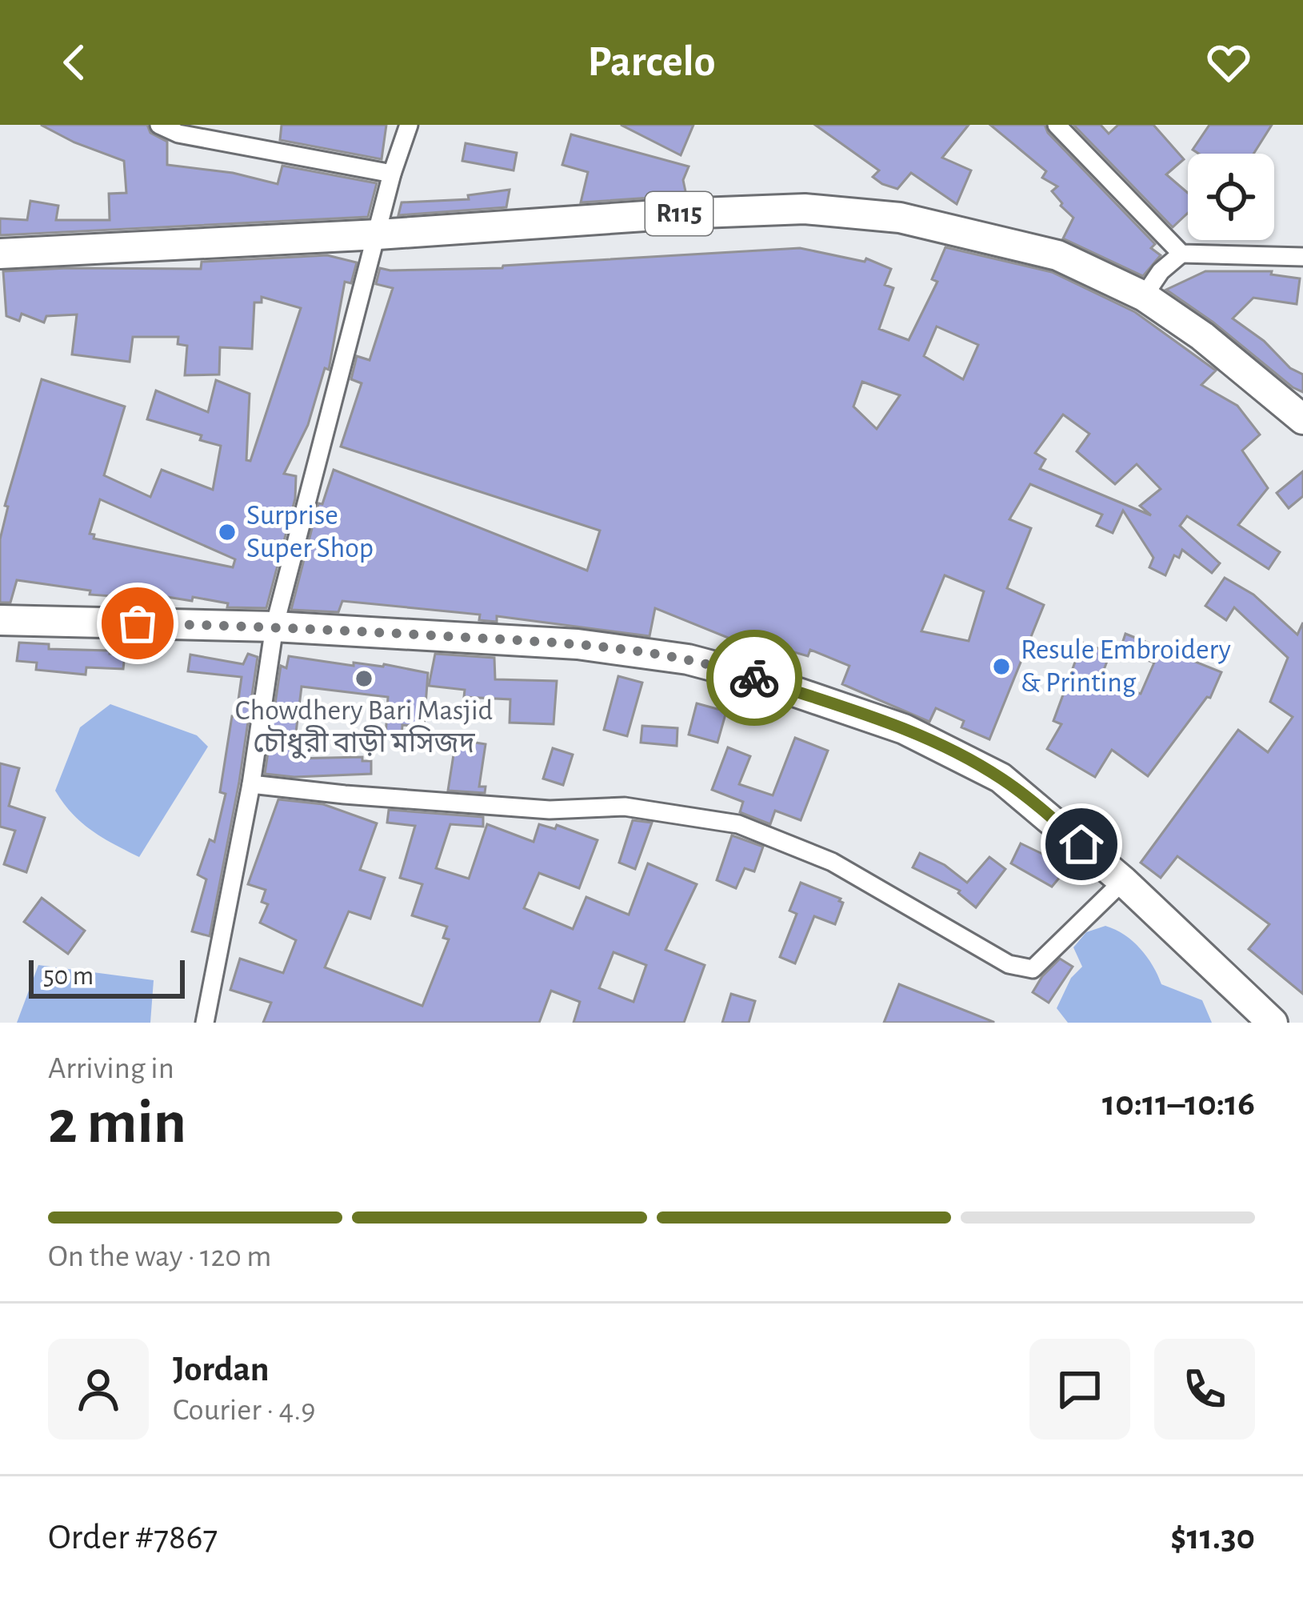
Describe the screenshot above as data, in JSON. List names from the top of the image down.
{
  "streets": {
    "main road": ["R115"]
  },
  "places": ["Surprise Super Shop", "Resule Embroidery & Printing", "Chowdhery Bari Masjid চৌধুরী বাড়ী মসিজদ"],
  "scale_bar": "50 m",
  "page": {
    "header": "Parcelo",
    "scale": "50 m",
    "heading": ["2 min", "Arriving in", "10:11–10:16"],
    "panel": [
      "Jordan",
      "Courier · 4.9",
      "Order #7867",
      "$11.30"
    ],
    "bar": "On the way · 120 m"
  }
}
